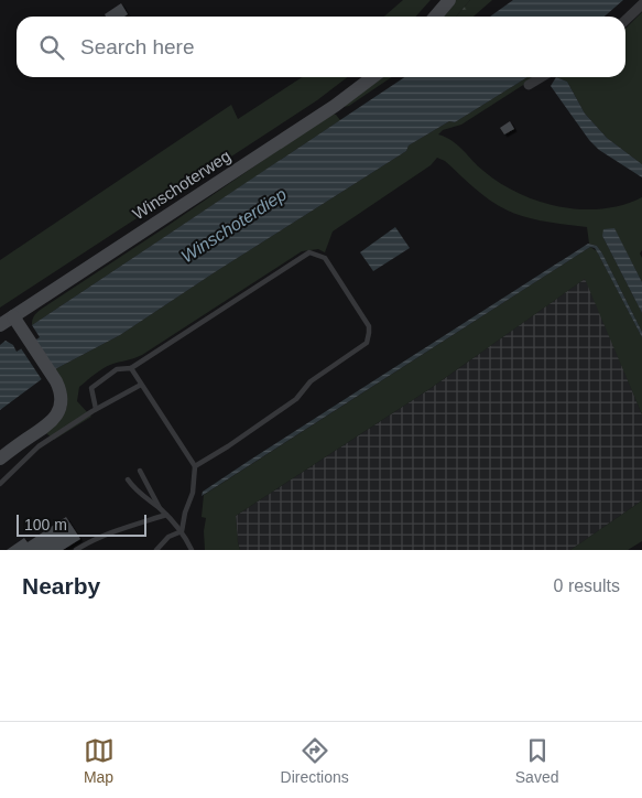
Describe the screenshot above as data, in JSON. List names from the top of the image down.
{
  "streets": {
    "main road": ["Winschoterweg"]
  },
  "water": ["Winschoterdiep"],
  "scale_bar": "100 m",
  "page": {
    "search": "Search here",
    "scale": "100 m",
    "heading": ["Nearby", "0 results"],
    "nav": ["Map", "Directions", "Saved"]
  }
}
